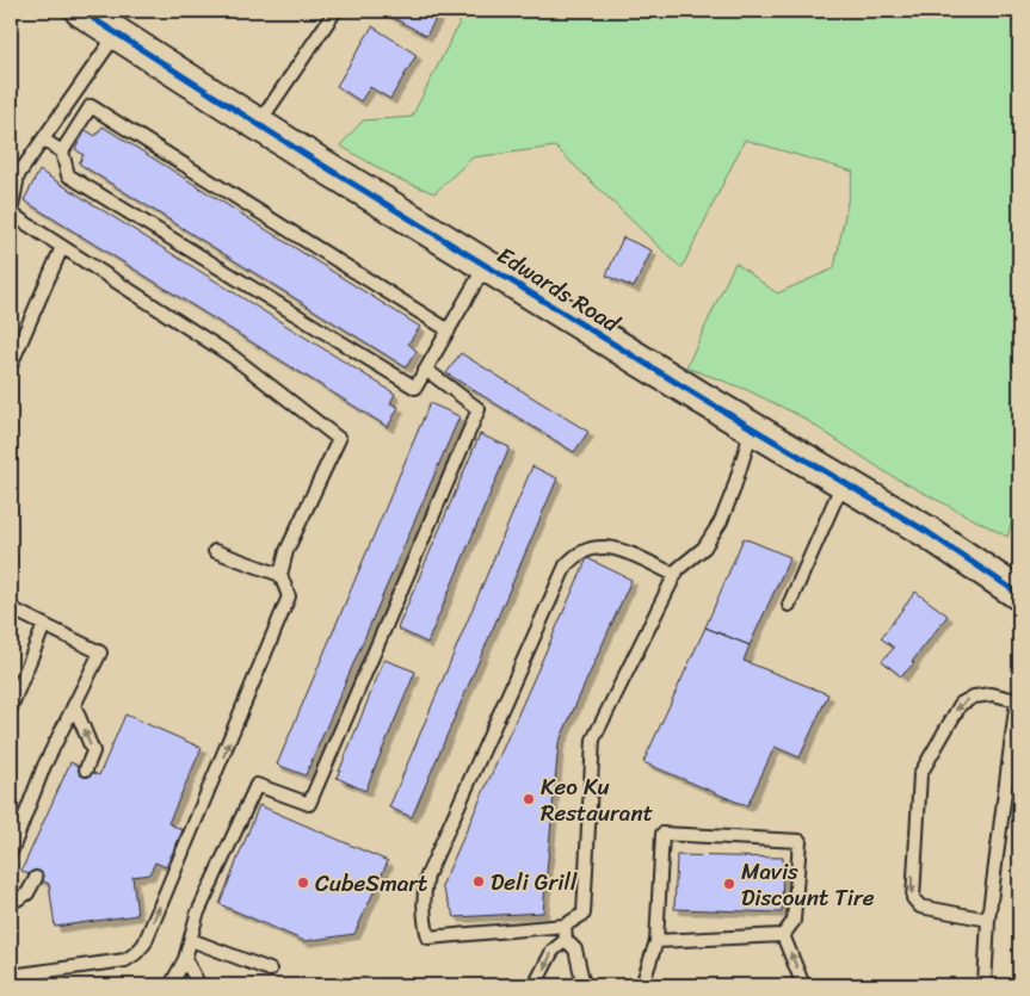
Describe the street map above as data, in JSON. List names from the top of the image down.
{
  "streets": {
    "street": ["Edwards Road"]
  },
  "places": [
    "Keo Ku Restaurant",
    "Deli Grill",
    "CubeSmart",
    "Mavis Discount Tire"
  ]
}
